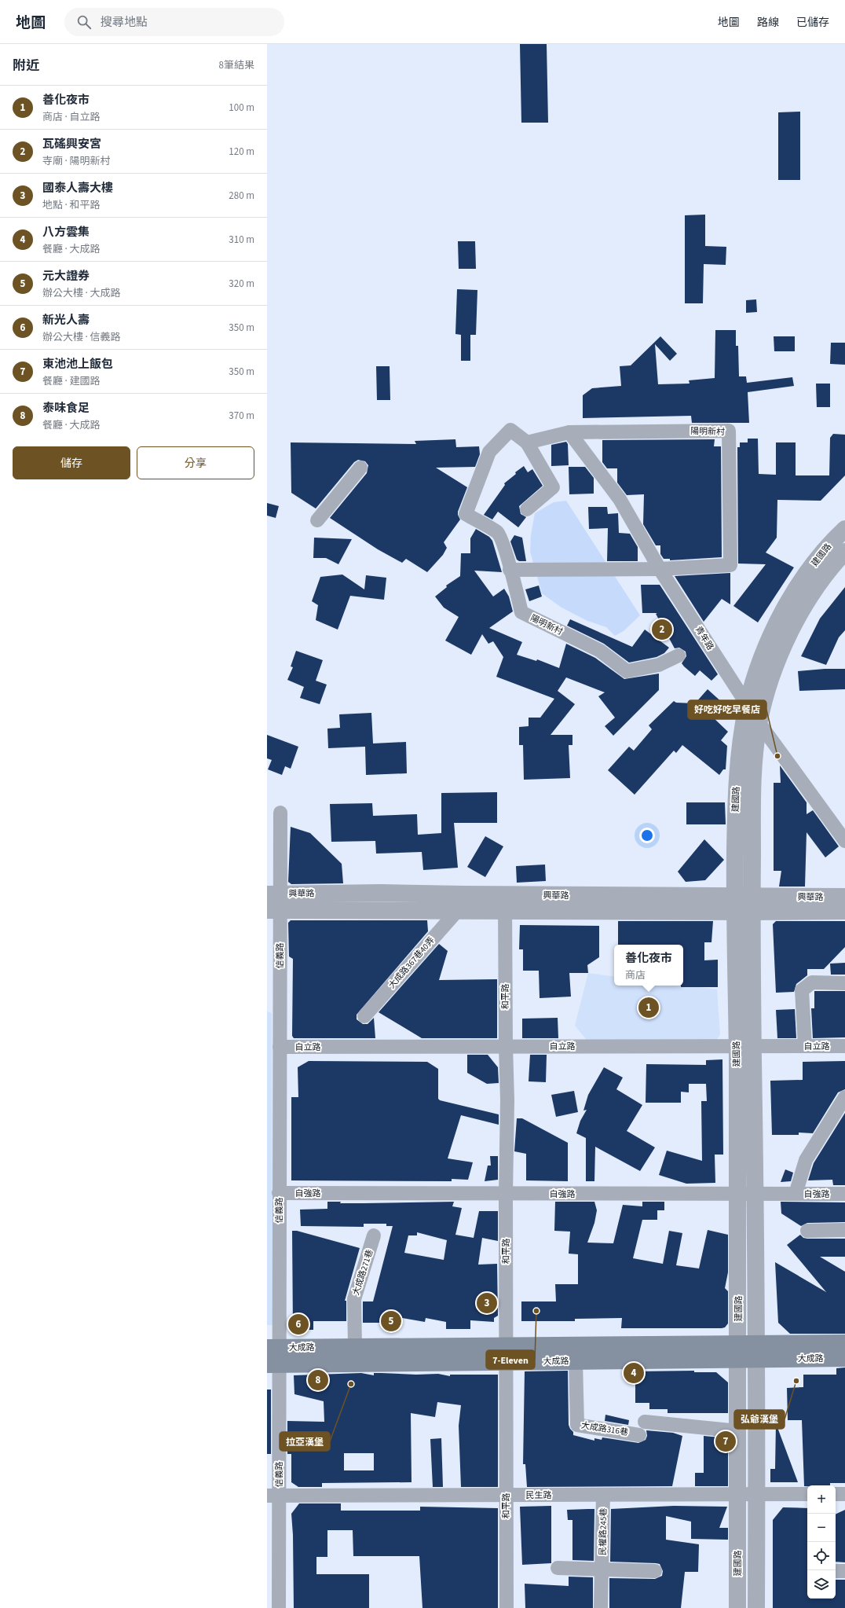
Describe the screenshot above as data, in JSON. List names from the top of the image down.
{
  "streets": {
    "main road": ["大成路"],
    "street": [
      "陽明新村",
      "建國路",
      "青年路",
      "興華路",
      "信義路",
      "大成路367巷40弄",
      "和平路",
      "自立路",
      "自強路",
      "大成路271巷",
      "大成路316巷",
      "民生路",
      "民權路245巷"
    ]
  },
  "crossings": [
    ["陽明新村", "青年路"],
    ["建國路", "青年路"],
    ["建國路", "興華路"],
    ["建國路", "自立路"],
    ["建國路", "自強路"],
    ["建國路", "大成路"],
    ["建國路", "民生路"],
    ["興華路", "信義路"],
    ["興華路", "大成路367巷40弄"],
    ["興華路", "和平路"],
    ["信義路", "自立路"],
    ["信義路", "自強路"],
    ["信義路", "大成路"],
    ["信義路", "民生路"],
    ["和平路", "自立路"],
    ["和平路", "自強路"],
    ["和平路", "大成路"],
    ["和平路", "民生路"],
    ["大成路271巷", "大成路"],
    ["大成路", "大成路316巷"],
    ["民生路", "民權路245巷"]
  ],
  "places": [
    "好吃好吃早餐店",
    "7-Eleven",
    "弘爺漢堡",
    "拉亞漢堡"
  ],
  "page": {
    "header": "地圖",
    "search": "搜尋地點",
    "nav": ["地圖", "路線", "已儲存"],
    "heading": ["附近", "8筆結果"],
    "list": [
      {
        "mark": "1",
        "name": "善化夜市",
        "note": "商店 · 自立路",
        "value": "100 m"
      },
      {
        "mark": "2",
        "name": "瓦磘興安宮",
        "note": "寺廟 · 陽明新村",
        "value": "120 m"
      },
      {
        "mark": "3",
        "name": "國泰人壽大樓",
        "note": "地點 · 和平路",
        "value": "280 m"
      },
      {
        "mark": "4",
        "name": "八方雲集",
        "note": "餐廳 · 大成路",
        "value": "310 m"
      },
      {
        "mark": "5",
        "name": "元大證券",
        "note": "辦公大樓 · 大成路",
        "value": "320 m"
      },
      {
        "mark": "6",
        "name": "新光人壽",
        "note": "辦公大樓 · 信義路",
        "value": "350 m"
      },
      {
        "mark": "7",
        "name": "東池池上飯包",
        "note": "餐廳 · 建國路",
        "value": "350 m"
      },
      {
        "mark": "8",
        "name": "泰味食足",
        "note": "餐廳 · 大成路",
        "value": "370 m"
      }
    ],
    "buttons": ["儲存", "分享"],
    "pins": [
      "2",
      "1",
      "3",
      "5",
      "6",
      "4",
      "8",
      "7"
    ],
    "popup": ["善化夜市", "商店"],
    "map_buttons": ["+", "−"]
  }
}
